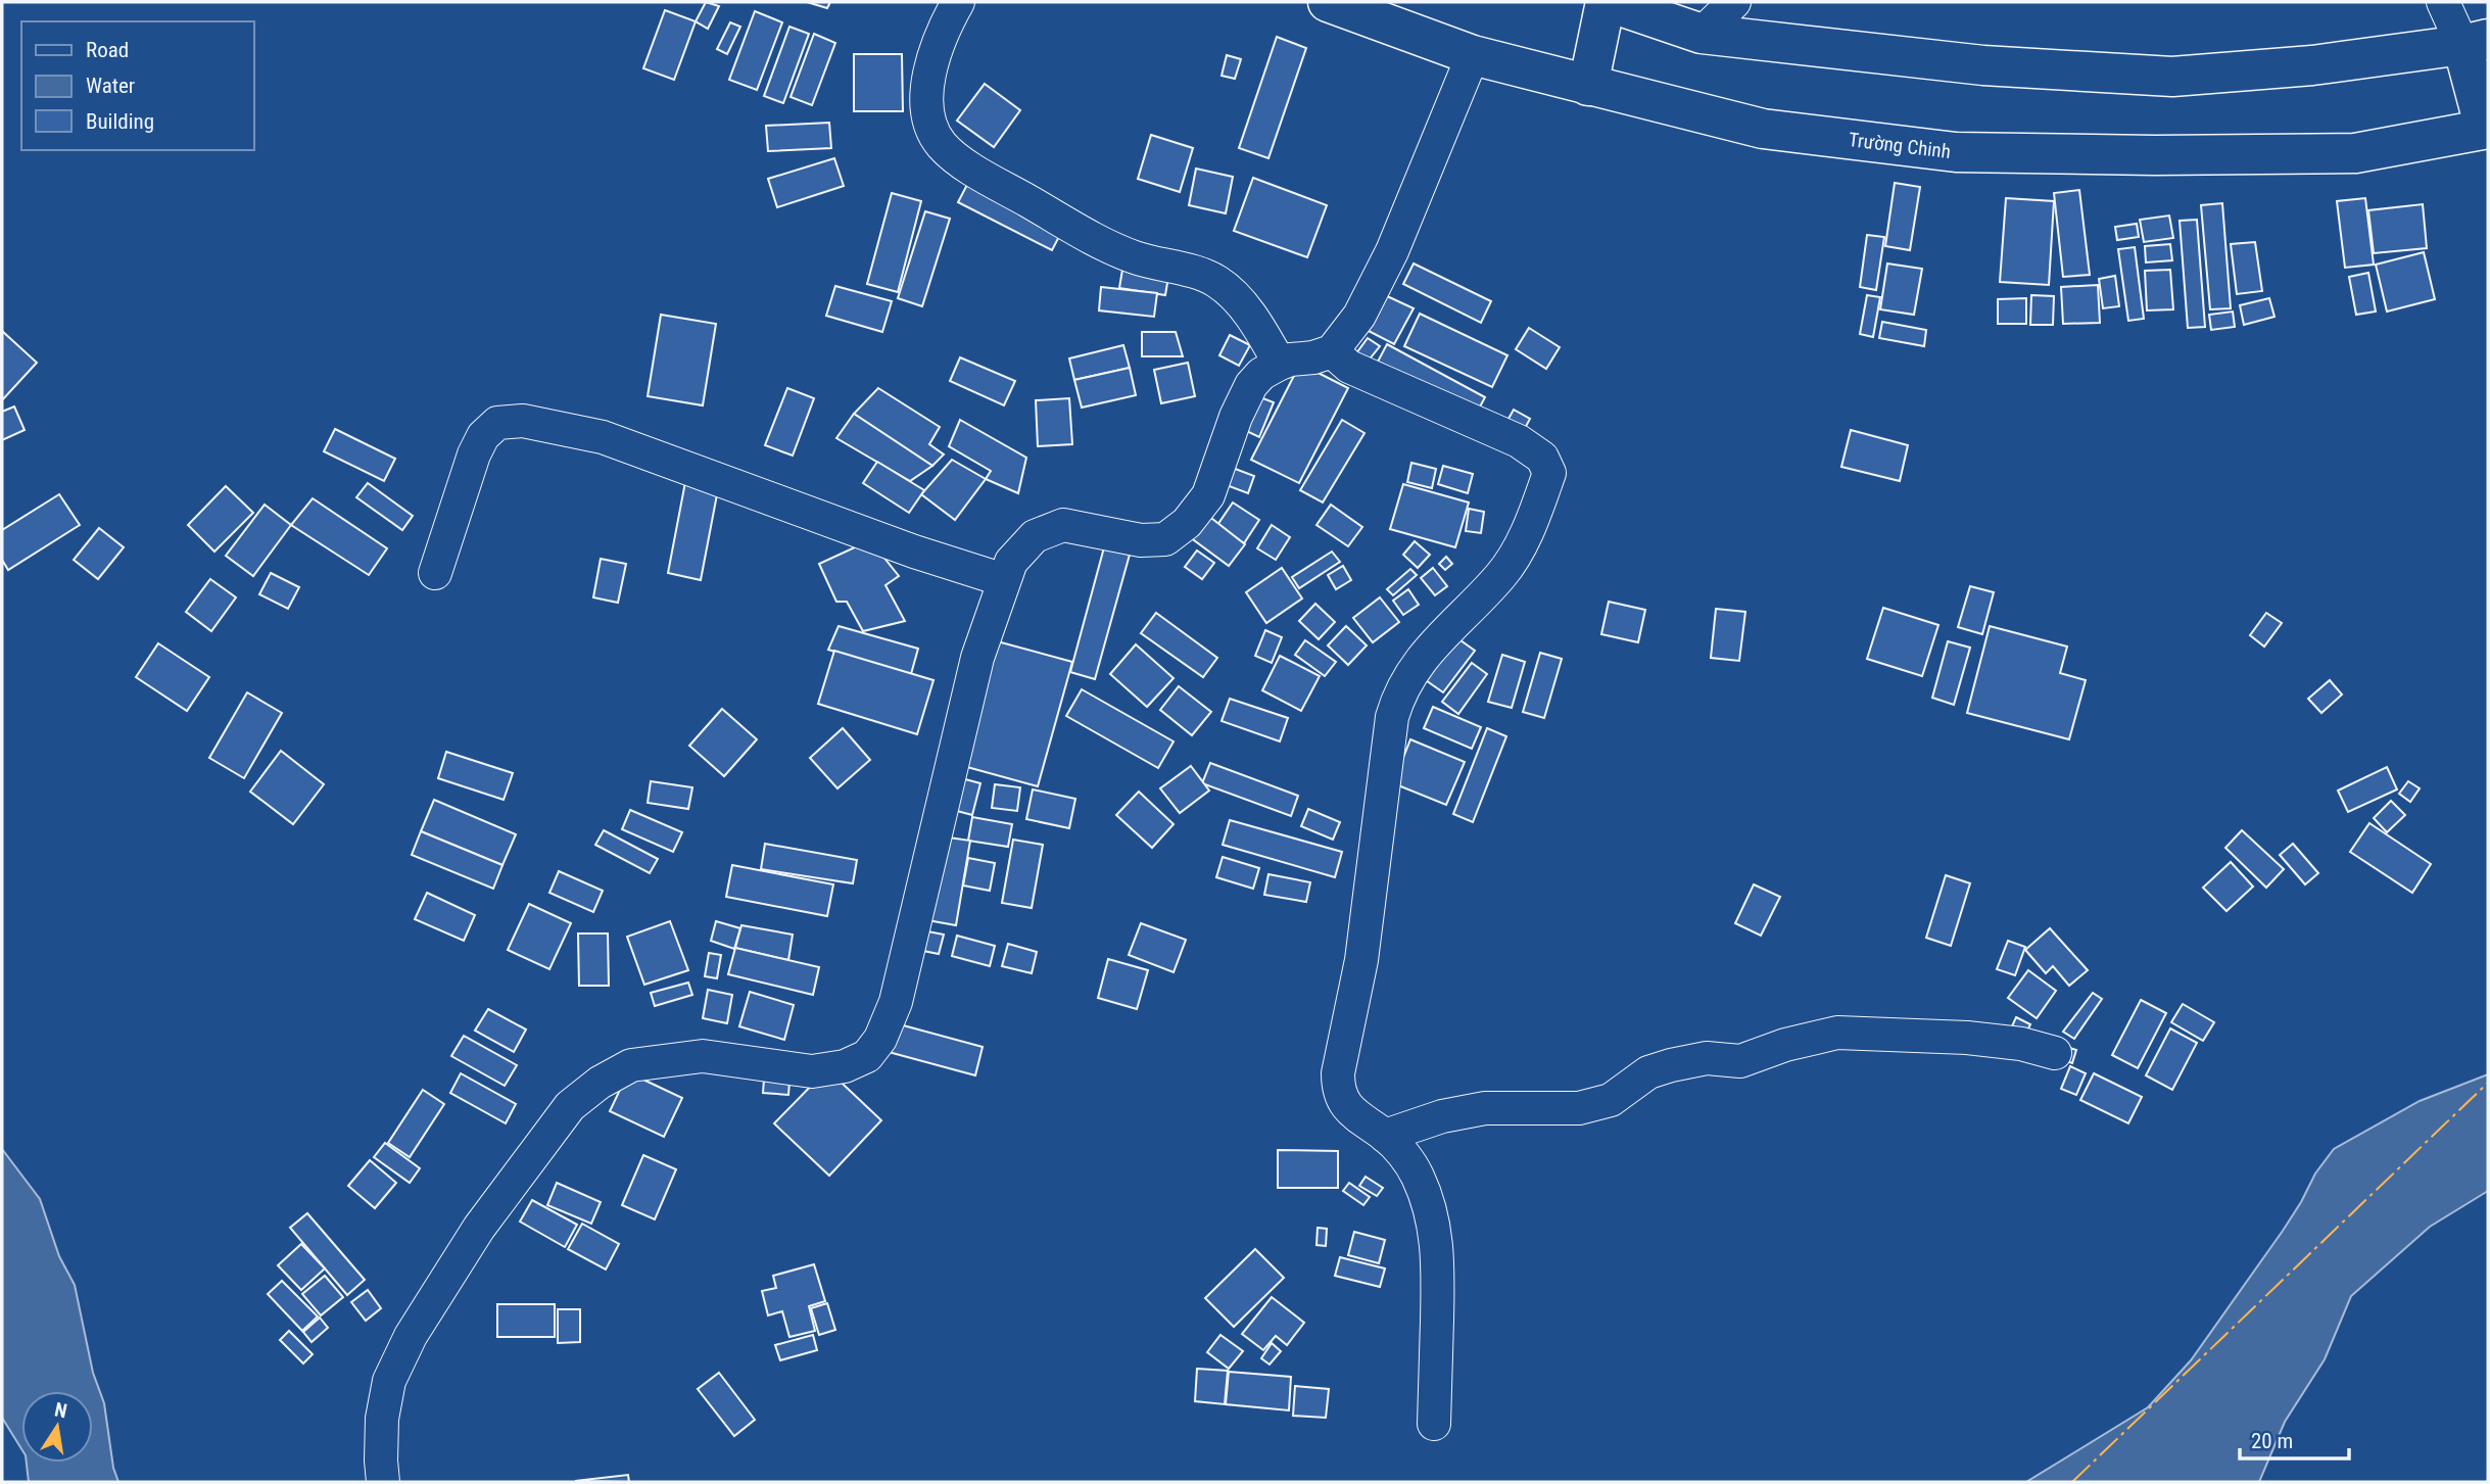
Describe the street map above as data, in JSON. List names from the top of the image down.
{
  "streets": {
    "street": ["Trường Chinh"]
  },
  "legend": ["Road", "Water", "Building"],
  "scale_bar": "20 m",
  "north": "top"
}
